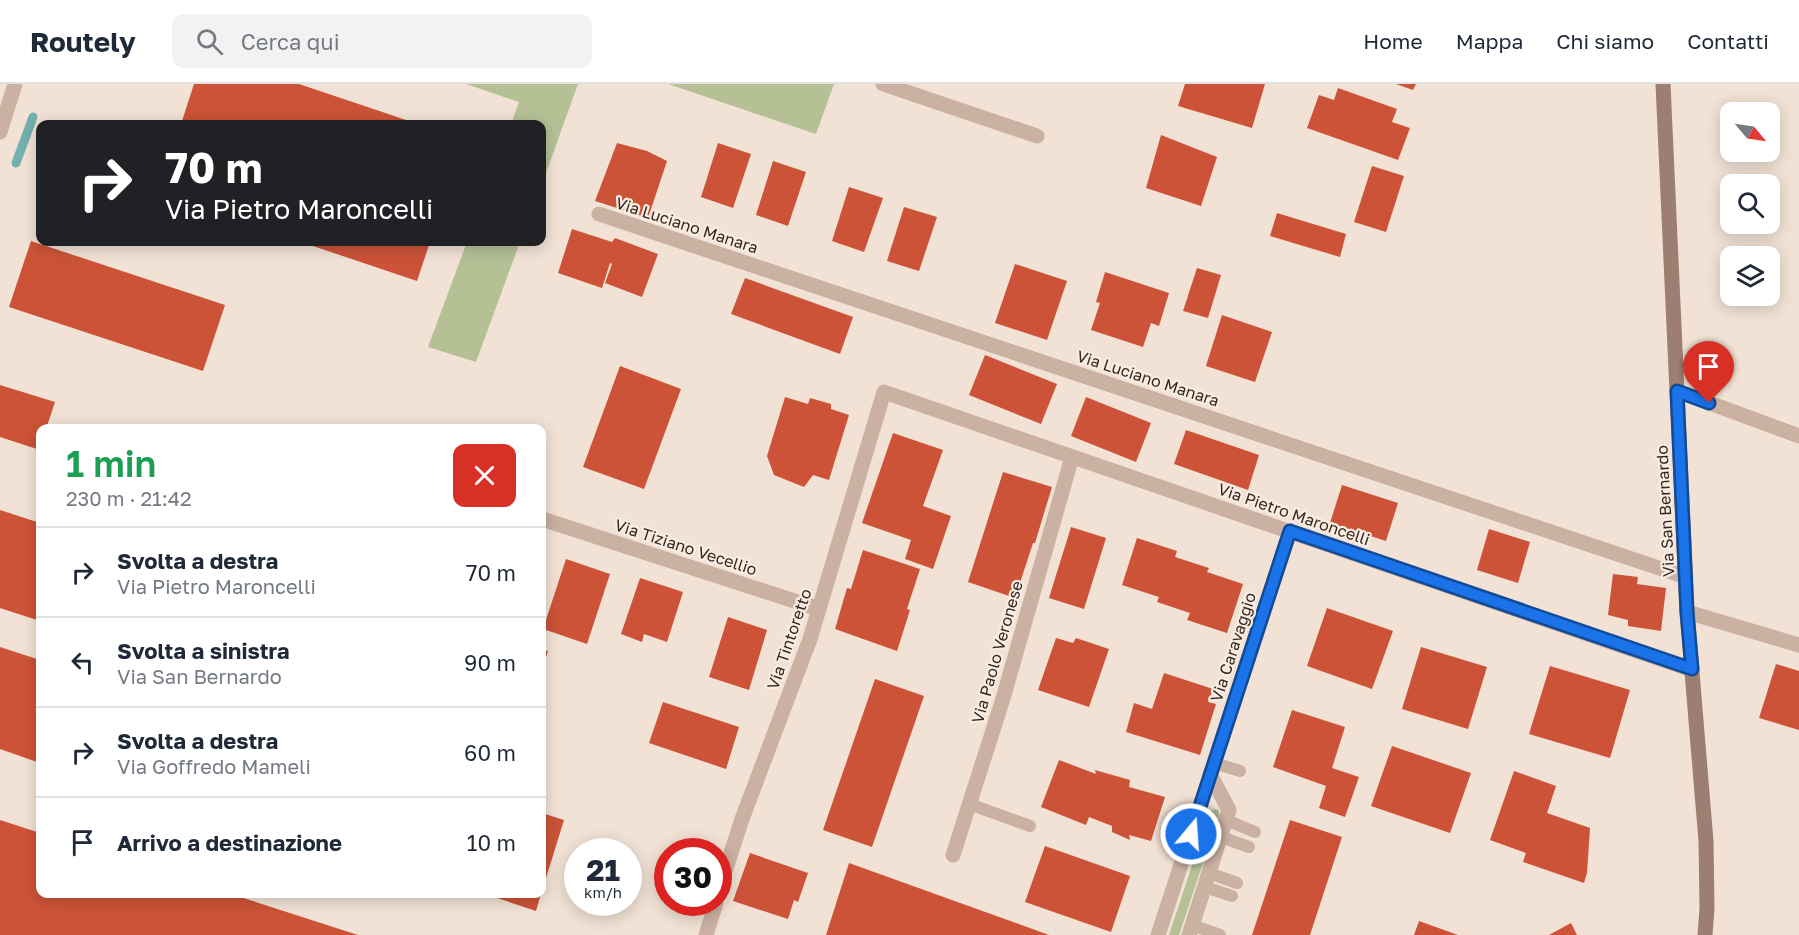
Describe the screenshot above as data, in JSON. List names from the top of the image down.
{
  "streets": {
    "street": [
      "Via Luciano Manara",
      "Via San Bernardo",
      "Via Pietro Maroncelli",
      "Via Tiziano Vecellio",
      "Via Tintoretto",
      "Via Caravaggio",
      "Via Paolo Veronese"
    ]
  },
  "crossings": [
    ["Via Luciano Manara", "Via San Bernardo"],
    ["Via San Bernardo", "Via Pietro Maroncelli"],
    ["Via Pietro Maroncelli", "Via Tintoretto"],
    ["Via Pietro Maroncelli", "Via Caravaggio"],
    ["Via Pietro Maroncelli", "Via Paolo Veronese"],
    ["Via Tiziano Vecellio", "Via Tintoretto"]
  ],
  "north": "bottom right",
  "page": {
    "header": "Routely",
    "search": "Cerca qui",
    "nav": [
      "Home",
      "Mappa",
      "Chi siamo",
      "Contatti"
    ],
    "turn": ["70 m", "Via Pietro Maroncelli"],
    "heading": ["1 min", "230 m · 21:42"],
    "list": [
      {
        "name": "Svolta a destra",
        "note": "Via Pietro Maroncelli",
        "value": "70 m"
      },
      {
        "name": "Svolta a sinistra",
        "note": "Via San Bernardo",
        "value": "90 m"
      },
      {
        "name": "Svolta a destra",
        "note": "Via Goffredo Mameli",
        "value": "60 m"
      },
      {
        "name": "Arrivo a destinazione",
        "value": "10 m"
      }
    ],
    "speed": "21 km/h",
    "limit": "30"
  }
}
